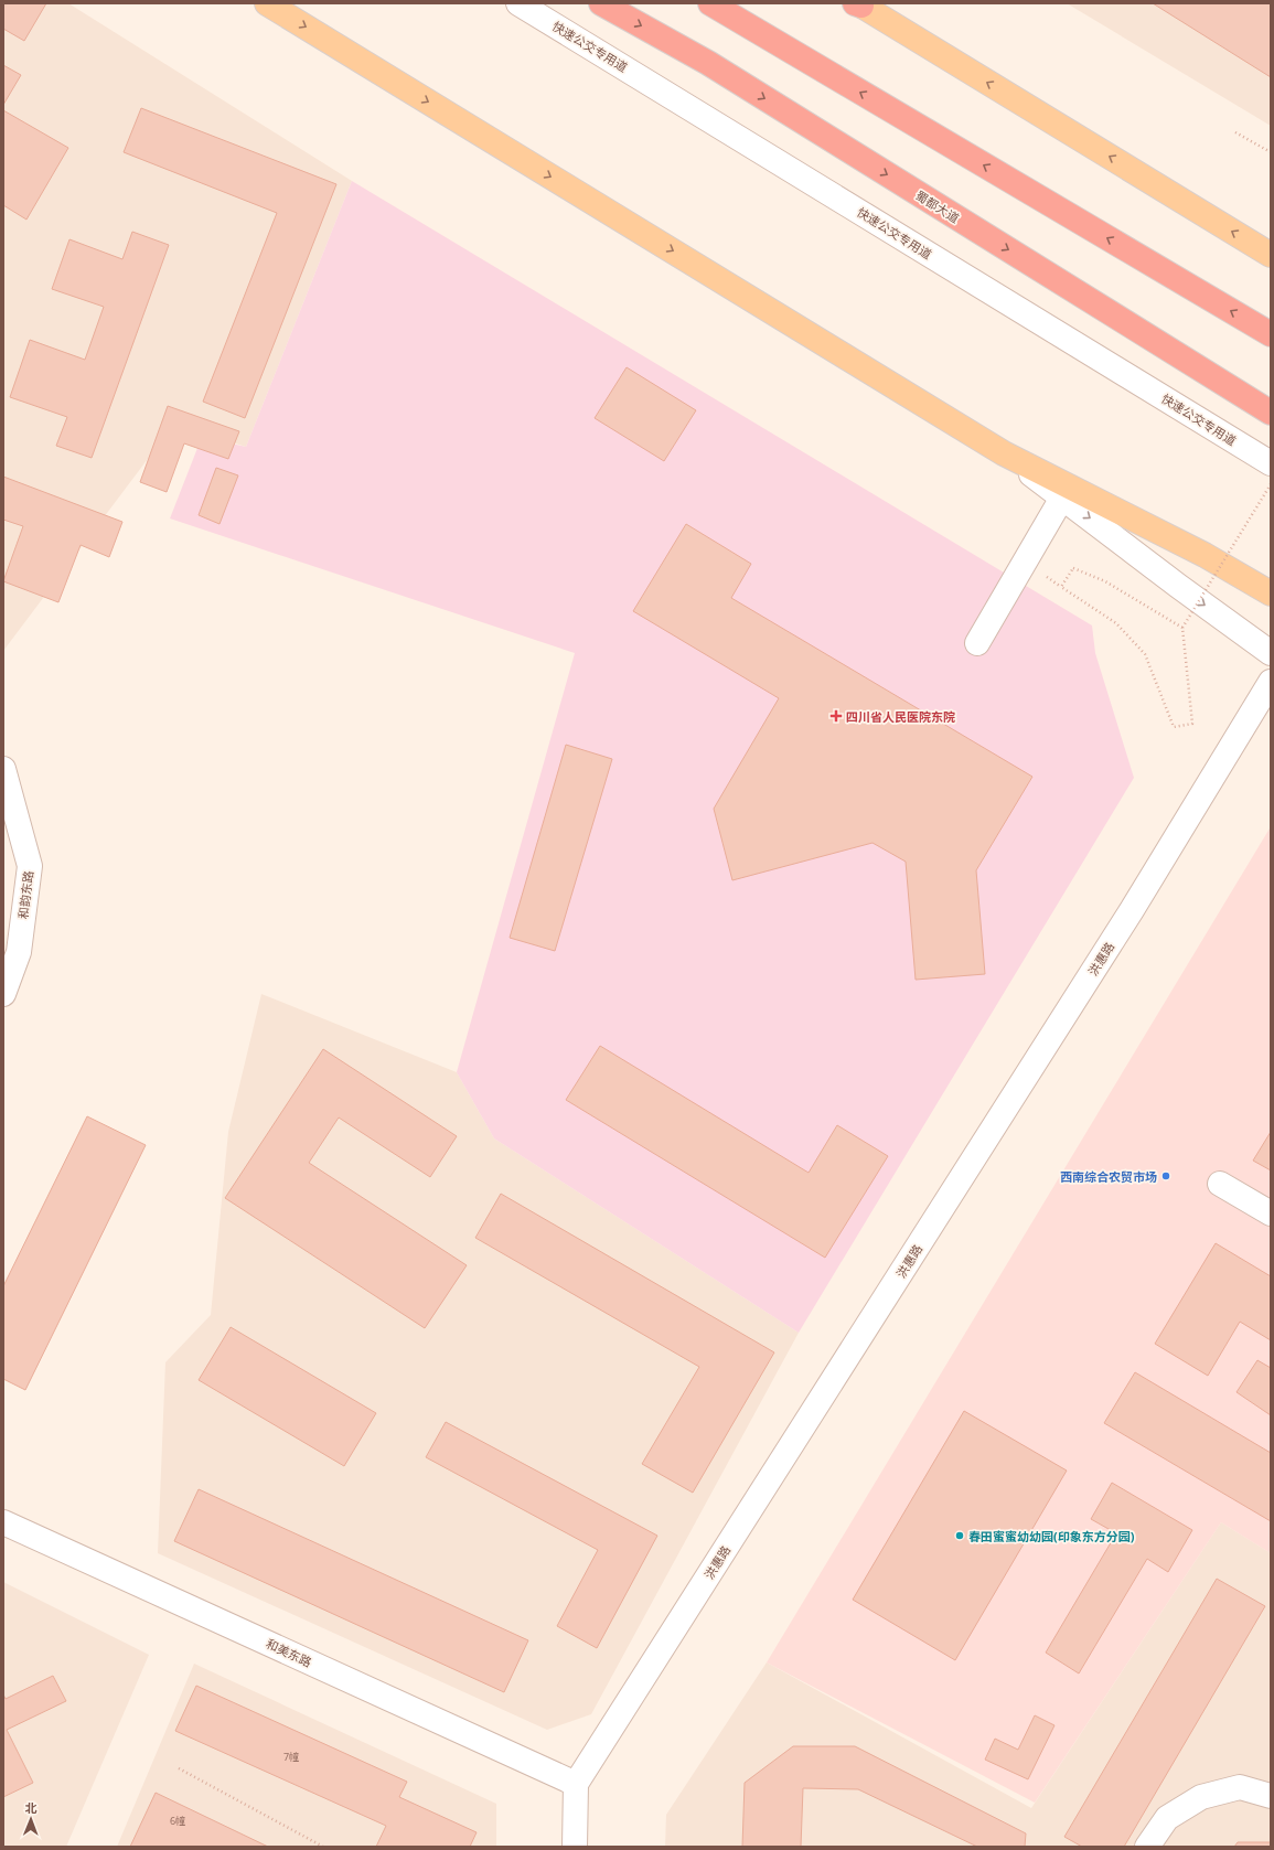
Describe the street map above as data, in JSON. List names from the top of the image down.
{
  "streets": {
    "highway": ["蜀都大道"],
    "street": [
      "快速公交专用道",
      "和韵东路",
      "洪惠路",
      "和美东路"
    ]
  },
  "crossings": [
    ["洪惠路", "和美东路"]
  ],
  "places": {
    "health": ["四川省人民医院东院"],
    "other": ["西南综合农贸市场", "春田蜜蜜幼幼园(印象东方分园)"]
  },
  "house_numbers": ["7幢", "6幢"],
  "north": "top"
}
